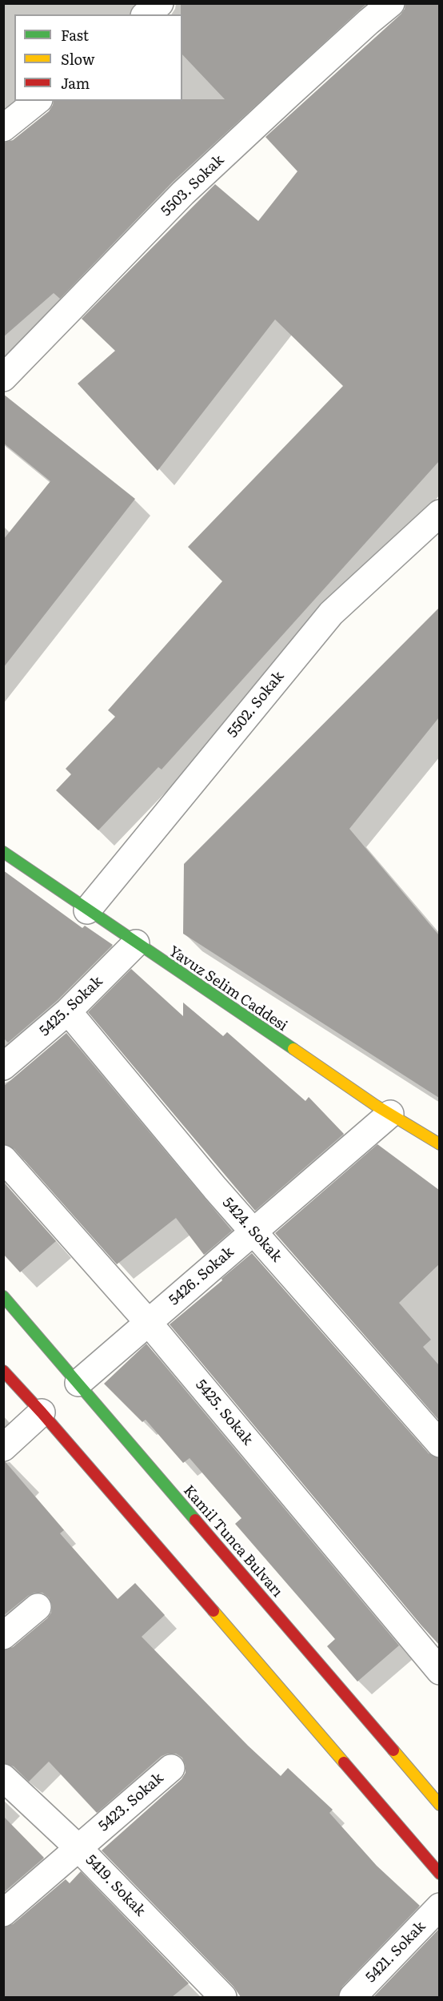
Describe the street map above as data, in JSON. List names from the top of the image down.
{
  "streets": {
    "main road": ["Yavuz Selim Caddesi", "Kamil Tunca Bulvarı"],
    "street": [
      "5503. Sokak",
      "5502. Sokak",
      "5425. Sokak",
      "5424. Sokak",
      "5426. Sokak",
      "5423. Sokak",
      "5419. Sokak",
      "5421. Sokak"
    ]
  },
  "crossings": [
    ["5502. Sokak", "Yavuz Selim Caddesi"],
    ["Yavuz Selim Caddesi", "5425. Sokak"],
    ["Yavuz Selim Caddesi", "5426. Sokak"],
    ["5425. Sokak", "5424. Sokak"],
    ["5425. Sokak", "5426. Sokak"],
    ["5424. Sokak", "5426. Sokak"],
    ["5426. Sokak", "Kamil Tunca Bulvarı"],
    ["5423. Sokak", "5419. Sokak"]
  ],
  "legend": ["Fast", "Slow", "Jam"]
}
